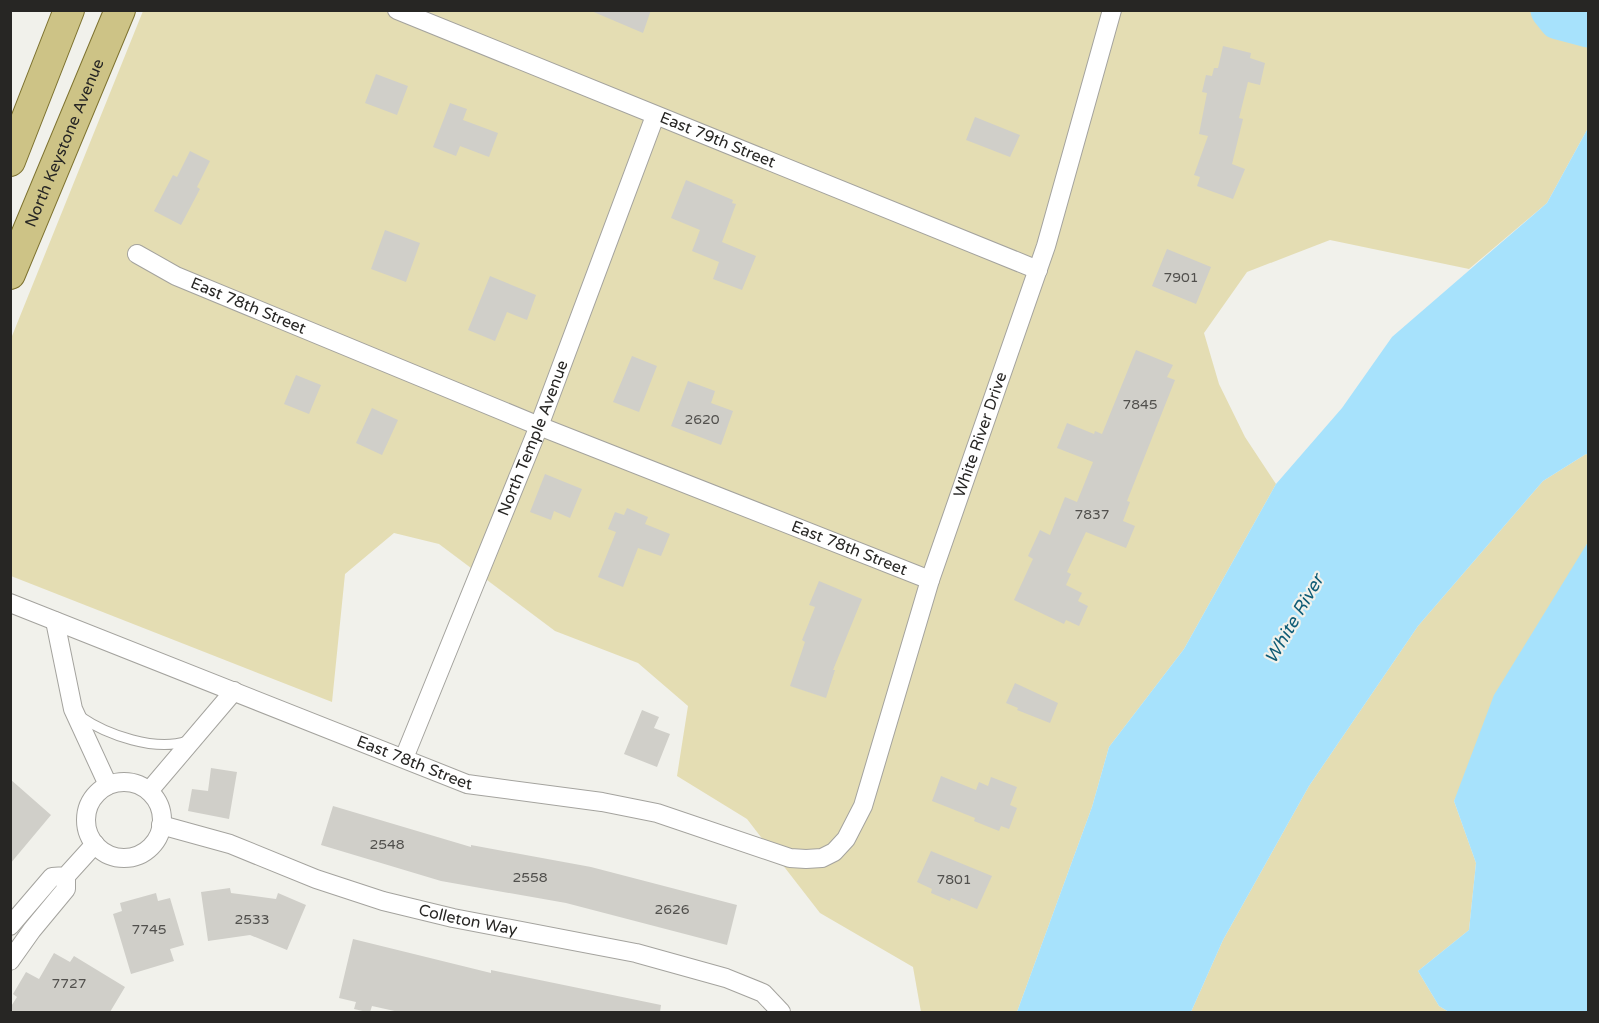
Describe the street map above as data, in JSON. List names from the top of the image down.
{
  "streets": {
    "main road": ["North Keystone Avenue"],
    "street": [
      "East 79th Street",
      "East 78th Street",
      "White River Drive",
      "North Temple Avenue",
      "Colleton Way"
    ]
  },
  "crossings": [
    ["East 79th Street", "White River Drive"],
    ["East 79th Street", "North Temple Avenue"],
    ["East 78th Street", "White River Drive"],
    ["East 78th Street", "North Temple Avenue"]
  ],
  "water": ["White River"],
  "house_numbers": [
    "7901",
    "7845",
    "2620",
    "7837",
    "2548",
    "2558",
    "7801",
    "2626",
    "2533",
    "7745",
    "7727"
  ]
}
